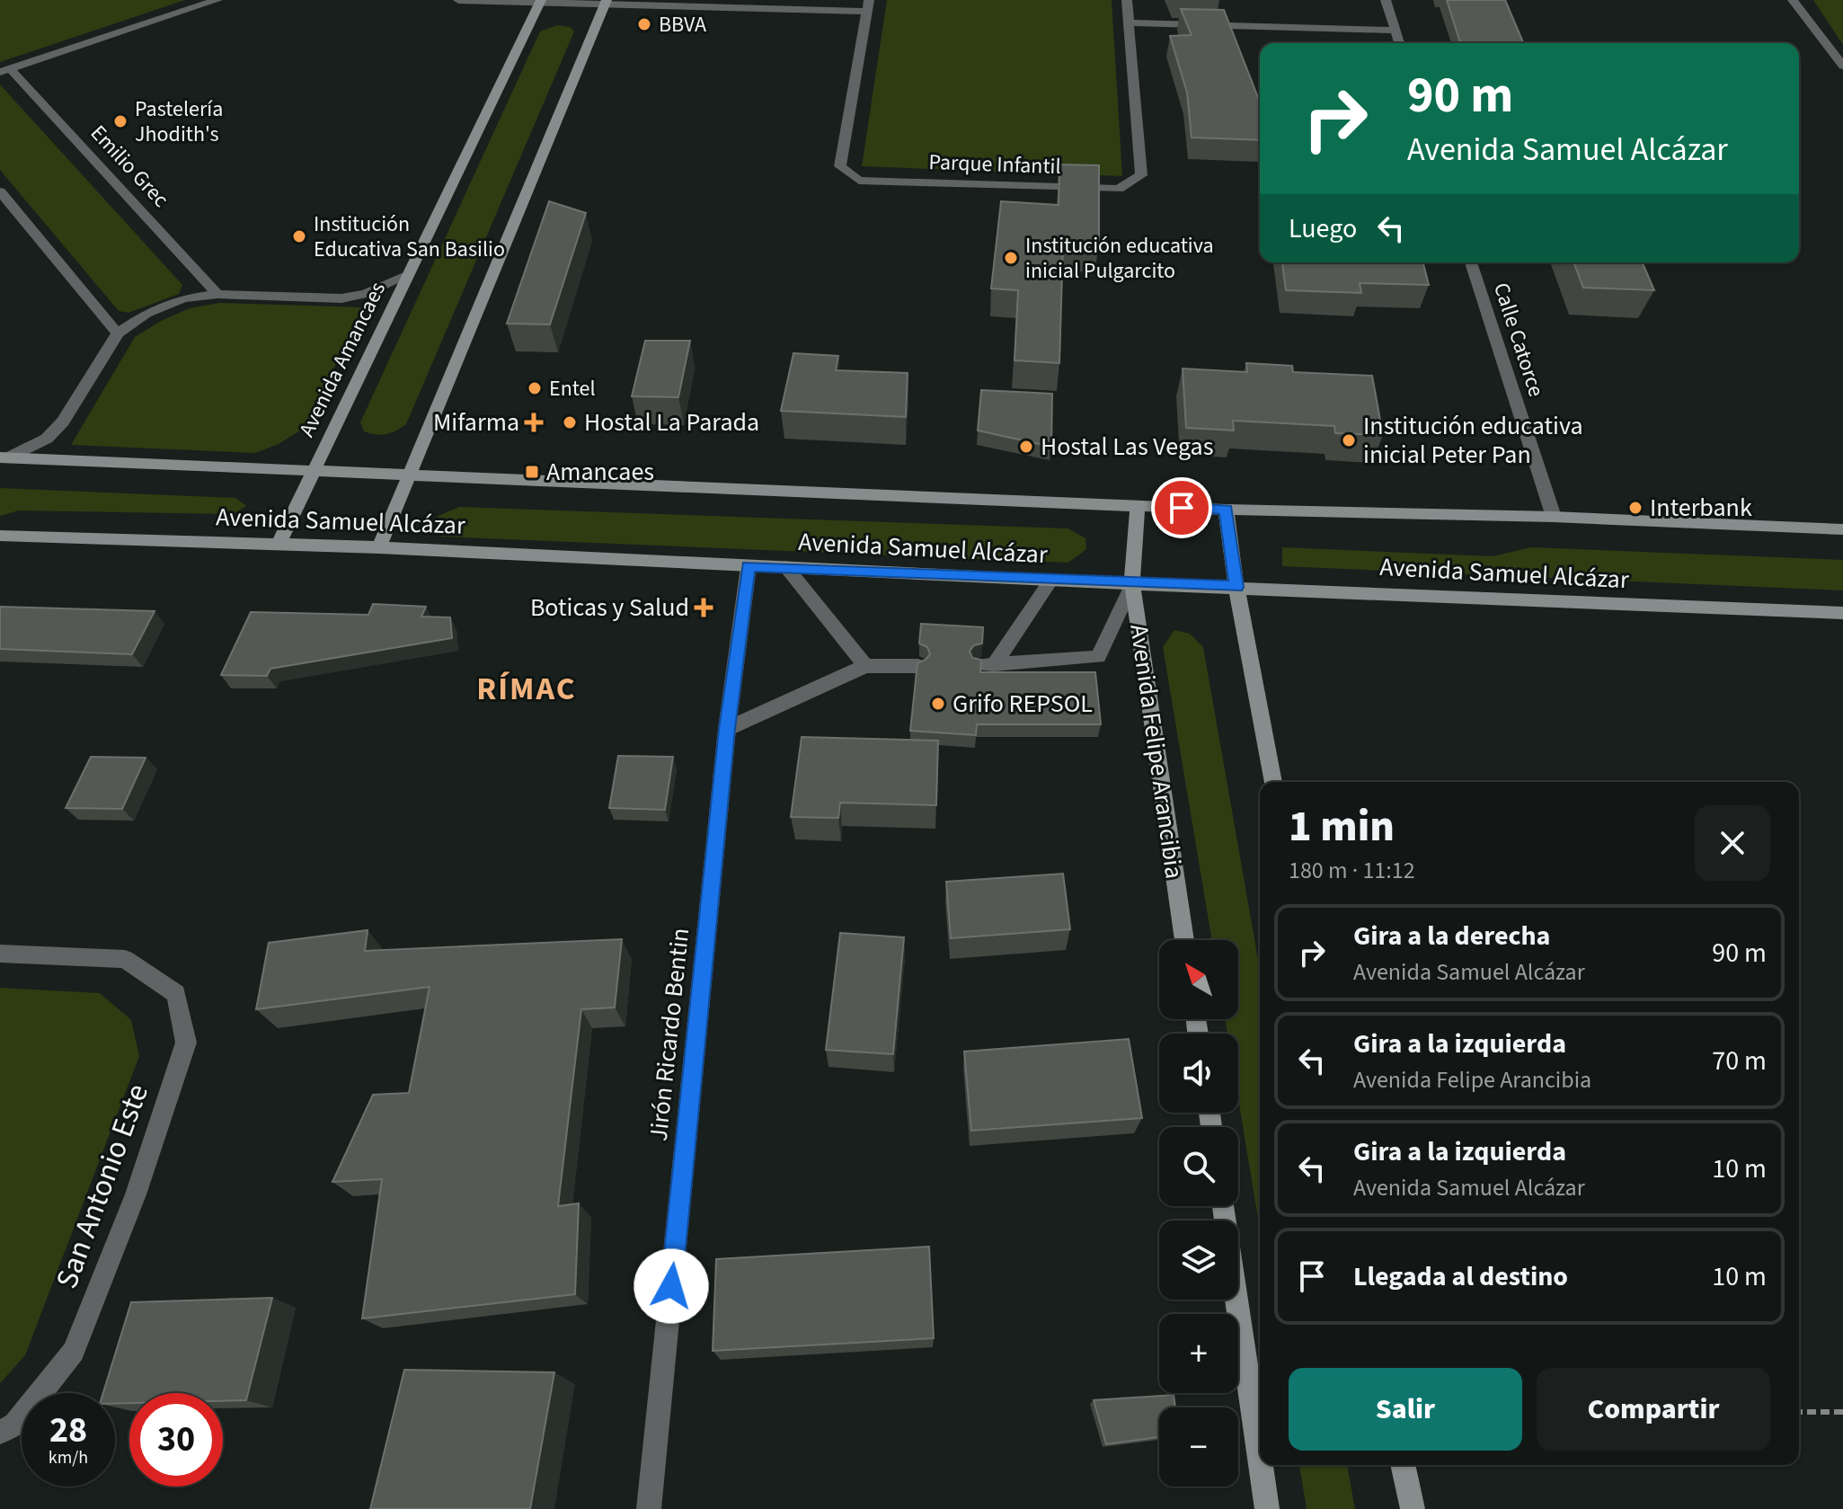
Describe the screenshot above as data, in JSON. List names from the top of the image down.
{
  "streets": {
    "main road": ["Avenida Amancaes", "Avenida Samuel Alcázar", "Avenida Felipe Arancibia"],
    "street": [
      "Parque Infantil",
      "Emilio Grec",
      "Calle Catorce",
      "Jirón Ricardo Bentin",
      "San Antonio Este"
    ]
  },
  "crossings": [
    ["Calle Catorce", "Avenida Samuel Alcázar"],
    ["Avenida Amancaes", "Avenida Samuel Alcázar"],
    ["Avenida Samuel Alcázar", "Avenida Felipe Arancibia"],
    ["Avenida Samuel Alcázar", "Jirón Ricardo Bentin"]
  ],
  "districts": ["RÍMAC"],
  "places": {
    "other": [
      "BBVA",
      "Pastelería Jhodith's",
      "Institución Educativa San Basilio",
      "Institución educativa inicial Pulgarcito",
      "Entel",
      "Hostal La Parada",
      "Institución educativa inicial Peter Pan",
      "Hostal Las Vegas",
      "Interbank",
      "Grifo REPSOL"
    ],
    "health": ["Mifarma", "Boticas y Salud"],
    "transit": ["Amancaes"]
  },
  "north": "top left",
  "page": {
    "turn": ["90 m", "Avenida Samuel Alcázar"],
    "then": "Luego",
    "heading": ["1 min", "180 m · 11:12"],
    "list": [
      {
        "name": "Gira a la derecha",
        "note": "Avenida Samuel Alcázar",
        "value": "90 m"
      },
      {
        "name": "Gira a la izquierda",
        "note": "Avenida Felipe Arancibia",
        "value": "70 m"
      },
      {
        "name": "Gira a la izquierda",
        "note": "Avenida Samuel Alcázar",
        "value": "10 m"
      },
      {
        "name": "Llegada al destino",
        "value": "10 m"
      }
    ],
    "map_buttons": ["+", "−"],
    "buttons": ["Salir", "Compartir"],
    "speed": "28 km/h",
    "limit": "30"
  }
}
